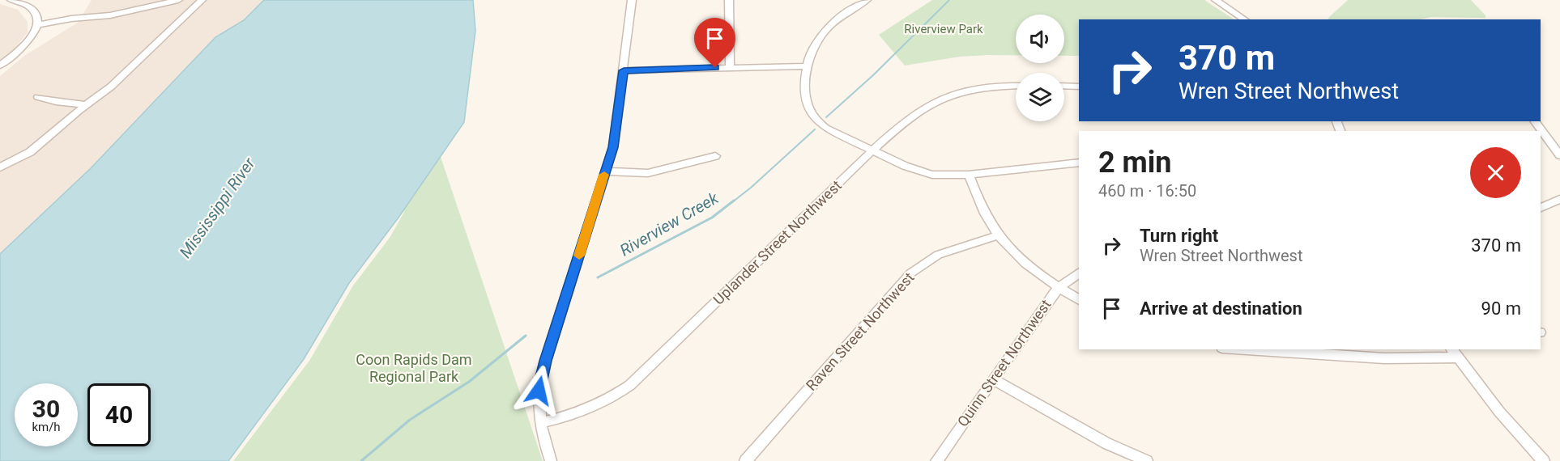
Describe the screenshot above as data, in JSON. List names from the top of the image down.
{
  "streets": {
    "street": ["Uplander Street Northwest", "Raven Street Northwest", "Quinn Street Northwest"]
  },
  "water": ["Mississippi River", "Riverview Creek"],
  "parks": ["Riverview Park", "Coon Rapids Dam Regional Park"],
  "page": {
    "turn": ["370 m", "Wren Street Northwest"],
    "heading": ["2 min", "460 m · 16:50"],
    "list": [
      {
        "name": "Turn right",
        "note": "Wren Street Northwest",
        "value": "370 m"
      },
      {
        "name": "Arrive at destination",
        "value": "90 m"
      }
    ],
    "speed": "30 km/h",
    "limit": "40"
  }
}
